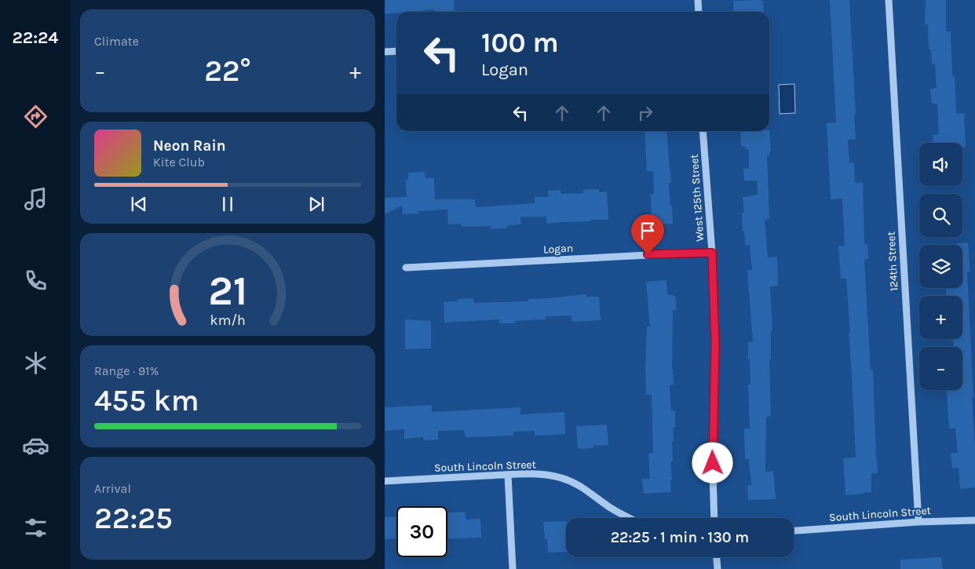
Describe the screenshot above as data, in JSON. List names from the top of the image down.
{
  "streets": {
    "street": [
      "West 125th Street",
      "Logan",
      "124th Street",
      "South Lincoln Street"
    ]
  },
  "crossings": [
    ["West 125th Street", "Logan"],
    ["124th Street", "South Lincoln Street"]
  ],
  "page": {
    "tabs": "22:24",
    "tile": [
      "Climate",
      ["Range · 91%", "455 km"],
      ["Arrival", "22:25"]
    ],
    "turn": ["100 m", "Logan"],
    "heat": ["−", "22°", "+"],
    "song": ["Neon Rain", "Kite Club"],
    "map_buttons": ["+", "−"],
    "limit": "30",
    "trip": "22:25 · 1 min · 130 m",
    "gauge": ["21", "km/h"]
  }
}
